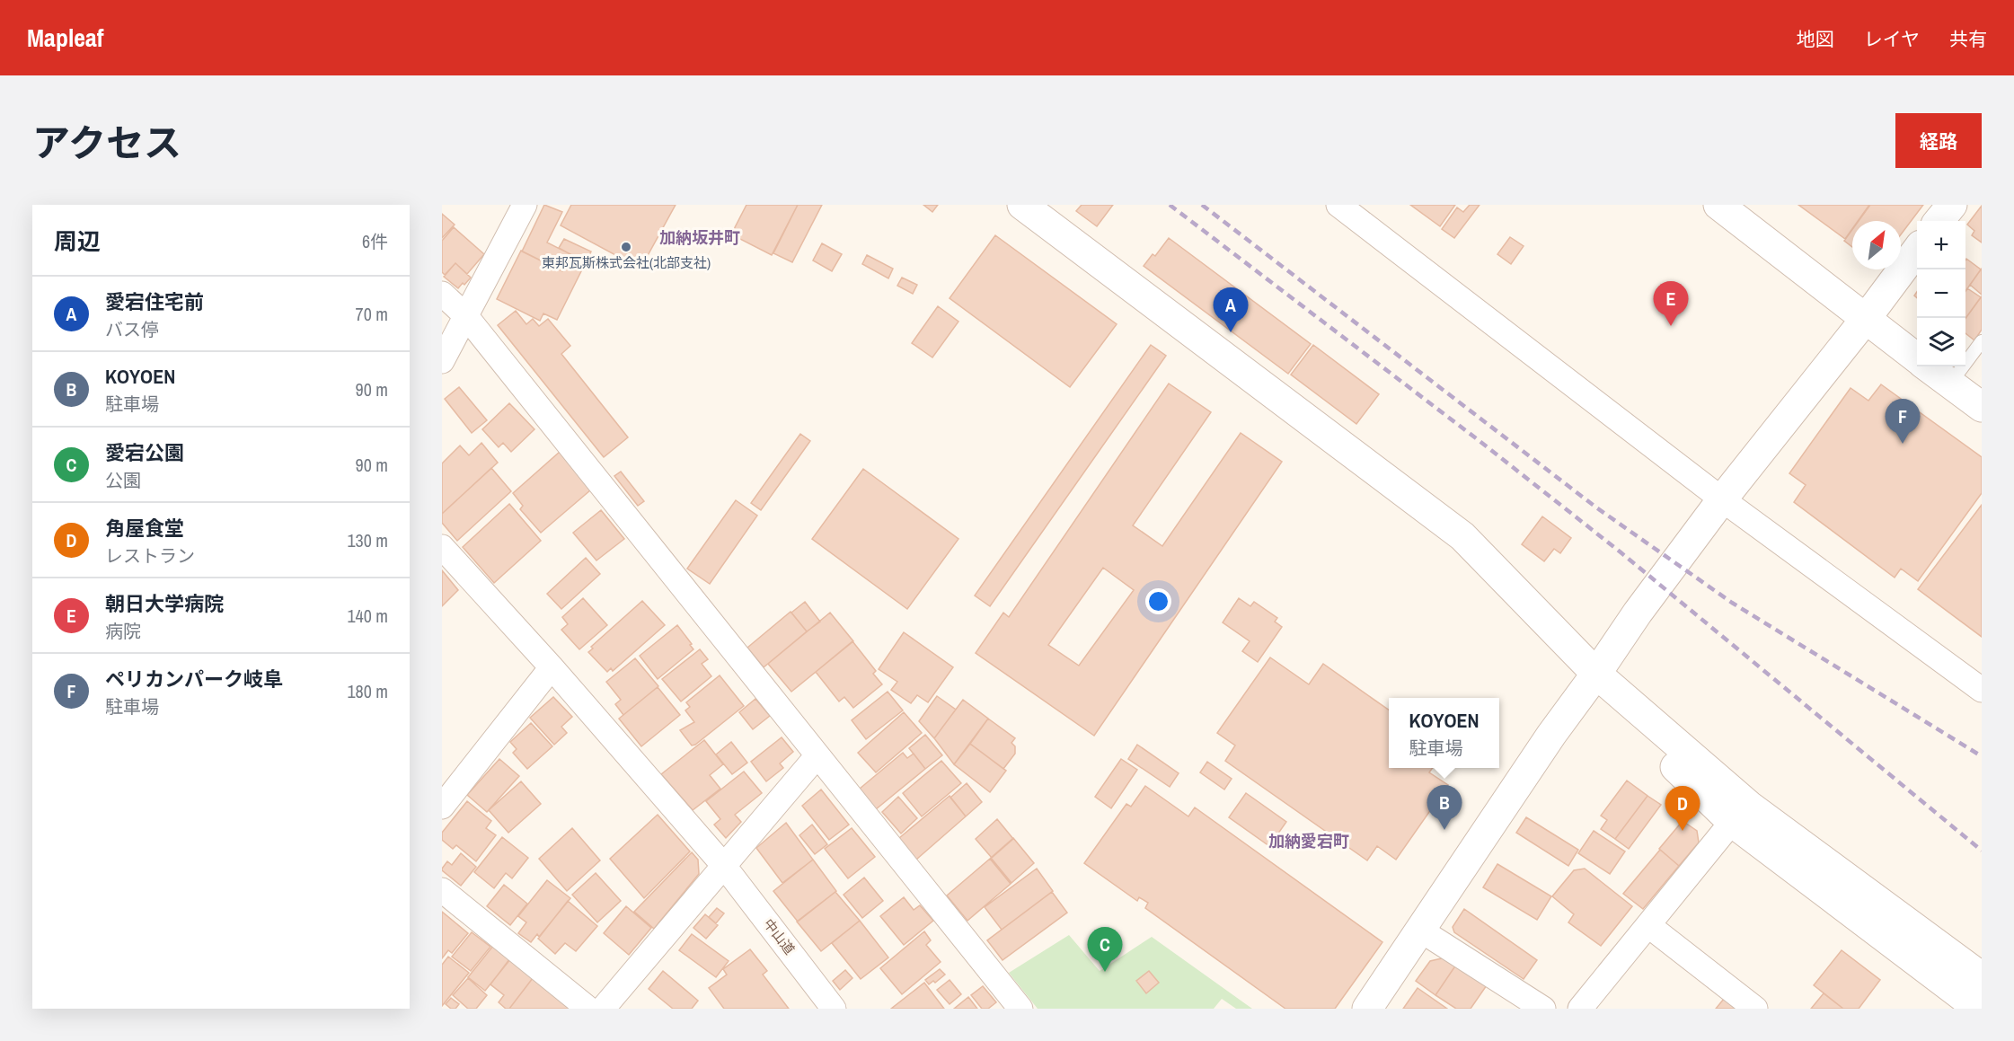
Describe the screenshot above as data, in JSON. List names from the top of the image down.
{
  "streets": {
    "street": ["中山道"]
  },
  "districts": ["加納坂井町", "加納愛宕町"],
  "places": ["東邦瓦斯株式会社(北部支社)"],
  "north": "top right",
  "page": {
    "header": "Mapleaf",
    "nav": ["地図", "レイヤ", "共有"],
    "title": "アクセス",
    "buttons": "経路",
    "heading": ["周辺", "6件"],
    "map_buttons": ["+", "−"],
    "list": [
      {
        "mark": "A",
        "name": "愛宕住宅前",
        "note": "バス停",
        "value": "70 m"
      },
      {
        "mark": "B",
        "name": "KOYOEN",
        "note": "駐車場",
        "value": "90 m"
      },
      {
        "mark": "C",
        "name": "愛宕公園",
        "note": "公園",
        "value": "90 m"
      },
      {
        "mark": "D",
        "name": "角屋食堂",
        "note": "レストラン",
        "value": "130 m"
      },
      {
        "mark": "E",
        "name": "朝日大学病院",
        "note": "病院",
        "value": "140 m"
      },
      {
        "mark": "F",
        "name": "ペリカンパーク岐阜",
        "note": "駐車場",
        "value": "180 m"
      }
    ],
    "pins": [
      "E",
      "A",
      "F",
      "B",
      "D",
      "C"
    ],
    "popup": ["KOYOEN", "駐車場"]
  }
}
